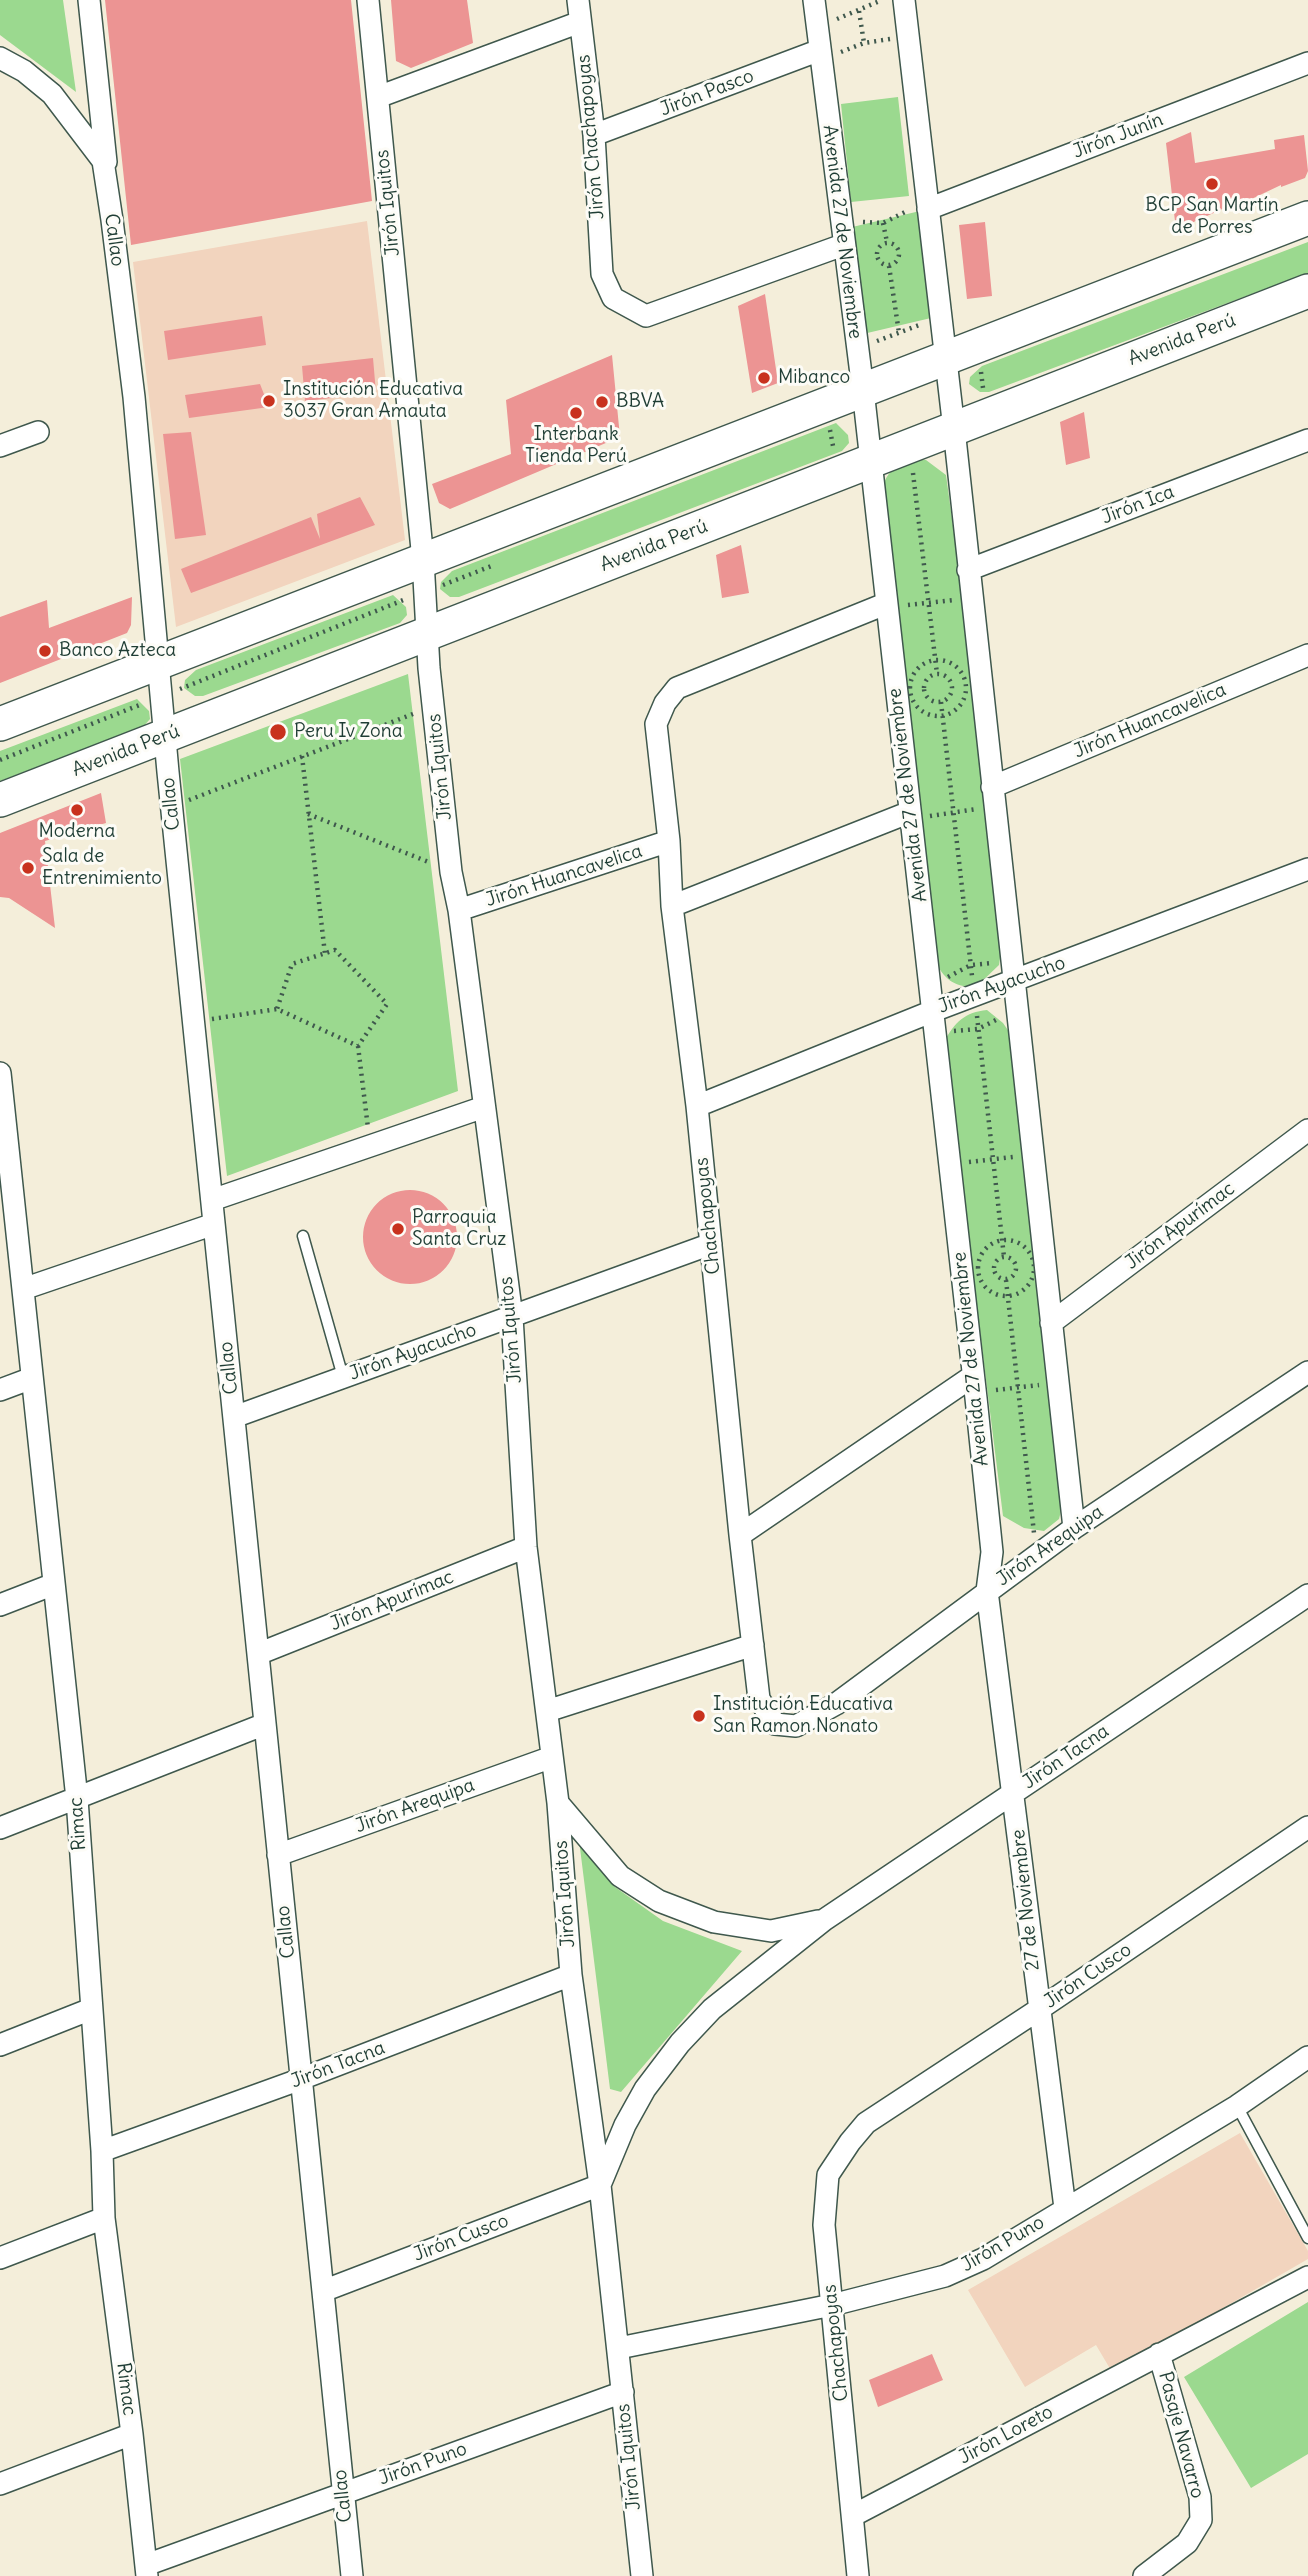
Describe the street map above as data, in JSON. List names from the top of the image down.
{
  "streets": {
    "main road": ["Avenida Perú"],
    "street": [
      "Jirón Pasco",
      "Jirón Junín",
      "Jirón Chachapoyas",
      "Jirón Iquitos",
      "Avenida 27 de Noviembre",
      "Callao",
      "Jirón Ica",
      "Jirón Huancavelica",
      "Jirón Ayacucho",
      "Chachapoyas",
      "Jirón Apurímac",
      "Jirón Arequipa",
      "Jirón Tacna",
      "Rimac",
      "27 de Noviembre",
      "Jirón Cusco",
      "Jirón Puno",
      "Jirón Loreto",
      "Pasaje Navarro"
    ]
  },
  "crossings": [
    ["Jirón Pasco", "Jirón Chachapoyas"],
    ["Jirón Pasco", "Avenida 27 de Noviembre"],
    ["Jirón Chachapoyas", "Avenida 27 de Noviembre"],
    ["Jirón Iquitos", "Avenida Perú"],
    ["Jirón Iquitos", "Jirón Huancavelica"],
    ["Jirón Iquitos", "Jirón Ayacucho"],
    ["Jirón Iquitos", "Jirón Apurímac"],
    ["Jirón Iquitos", "Jirón Arequipa"],
    ["Jirón Iquitos", "Jirón Tacna"],
    ["Jirón Iquitos", "Jirón Cusco"],
    ["Jirón Iquitos", "Jirón Puno"],
    ["Avenida 27 de Noviembre", "Avenida Perú"],
    ["Avenida 27 de Noviembre", "Jirón Ayacucho"],
    ["Avenida 27 de Noviembre", "Chachapoyas"],
    ["Avenida 27 de Noviembre", "Jirón Arequipa"],
    ["Avenida 27 de Noviembre", "27 de Noviembre"],
    ["Callao", "Avenida Perú"],
    ["Callao", "Jirón Ayacucho"],
    ["Callao", "Jirón Apurímac"],
    ["Callao", "Jirón Arequipa"],
    ["Callao", "Jirón Tacna"],
    ["Callao", "Jirón Cusco"],
    ["Callao", "Jirón Puno"],
    ["Jirón Huancavelica", "Chachapoyas"],
    ["Jirón Ayacucho", "Chachapoyas"],
    ["Chachapoyas", "Jirón Arequipa"],
    ["Chachapoyas", "Jirón Cusco"],
    ["Chachapoyas", "Jirón Puno"],
    ["Chachapoyas", "Jirón Loreto"],
    ["Jirón Arequipa", "27 de Noviembre"],
    ["Jirón Tacna", "Rimac"],
    ["Jirón Tacna", "27 de Noviembre"],
    ["Jirón Tacna", "Jirón Cusco"],
    ["Rimac", "Jirón Puno"],
    ["27 de Noviembre", "Jirón Cusco"],
    ["27 de Noviembre", "Jirón Puno"],
    ["Jirón Loreto", "Pasaje Navarro"]
  ],
  "places": [
    "BCP San Martín de Porres",
    "Mibanco",
    "Institución Educativa 3037 Gran Amauta",
    "BBVA",
    "Interbank Tienda Perú",
    "Banco Azteca",
    "Peru Iv Zona",
    "Moderna",
    "Sala de Entrenimiento",
    "Parroquia Santa Cruz",
    "Institución Educativa San Ramon Nonato"
  ]
}
